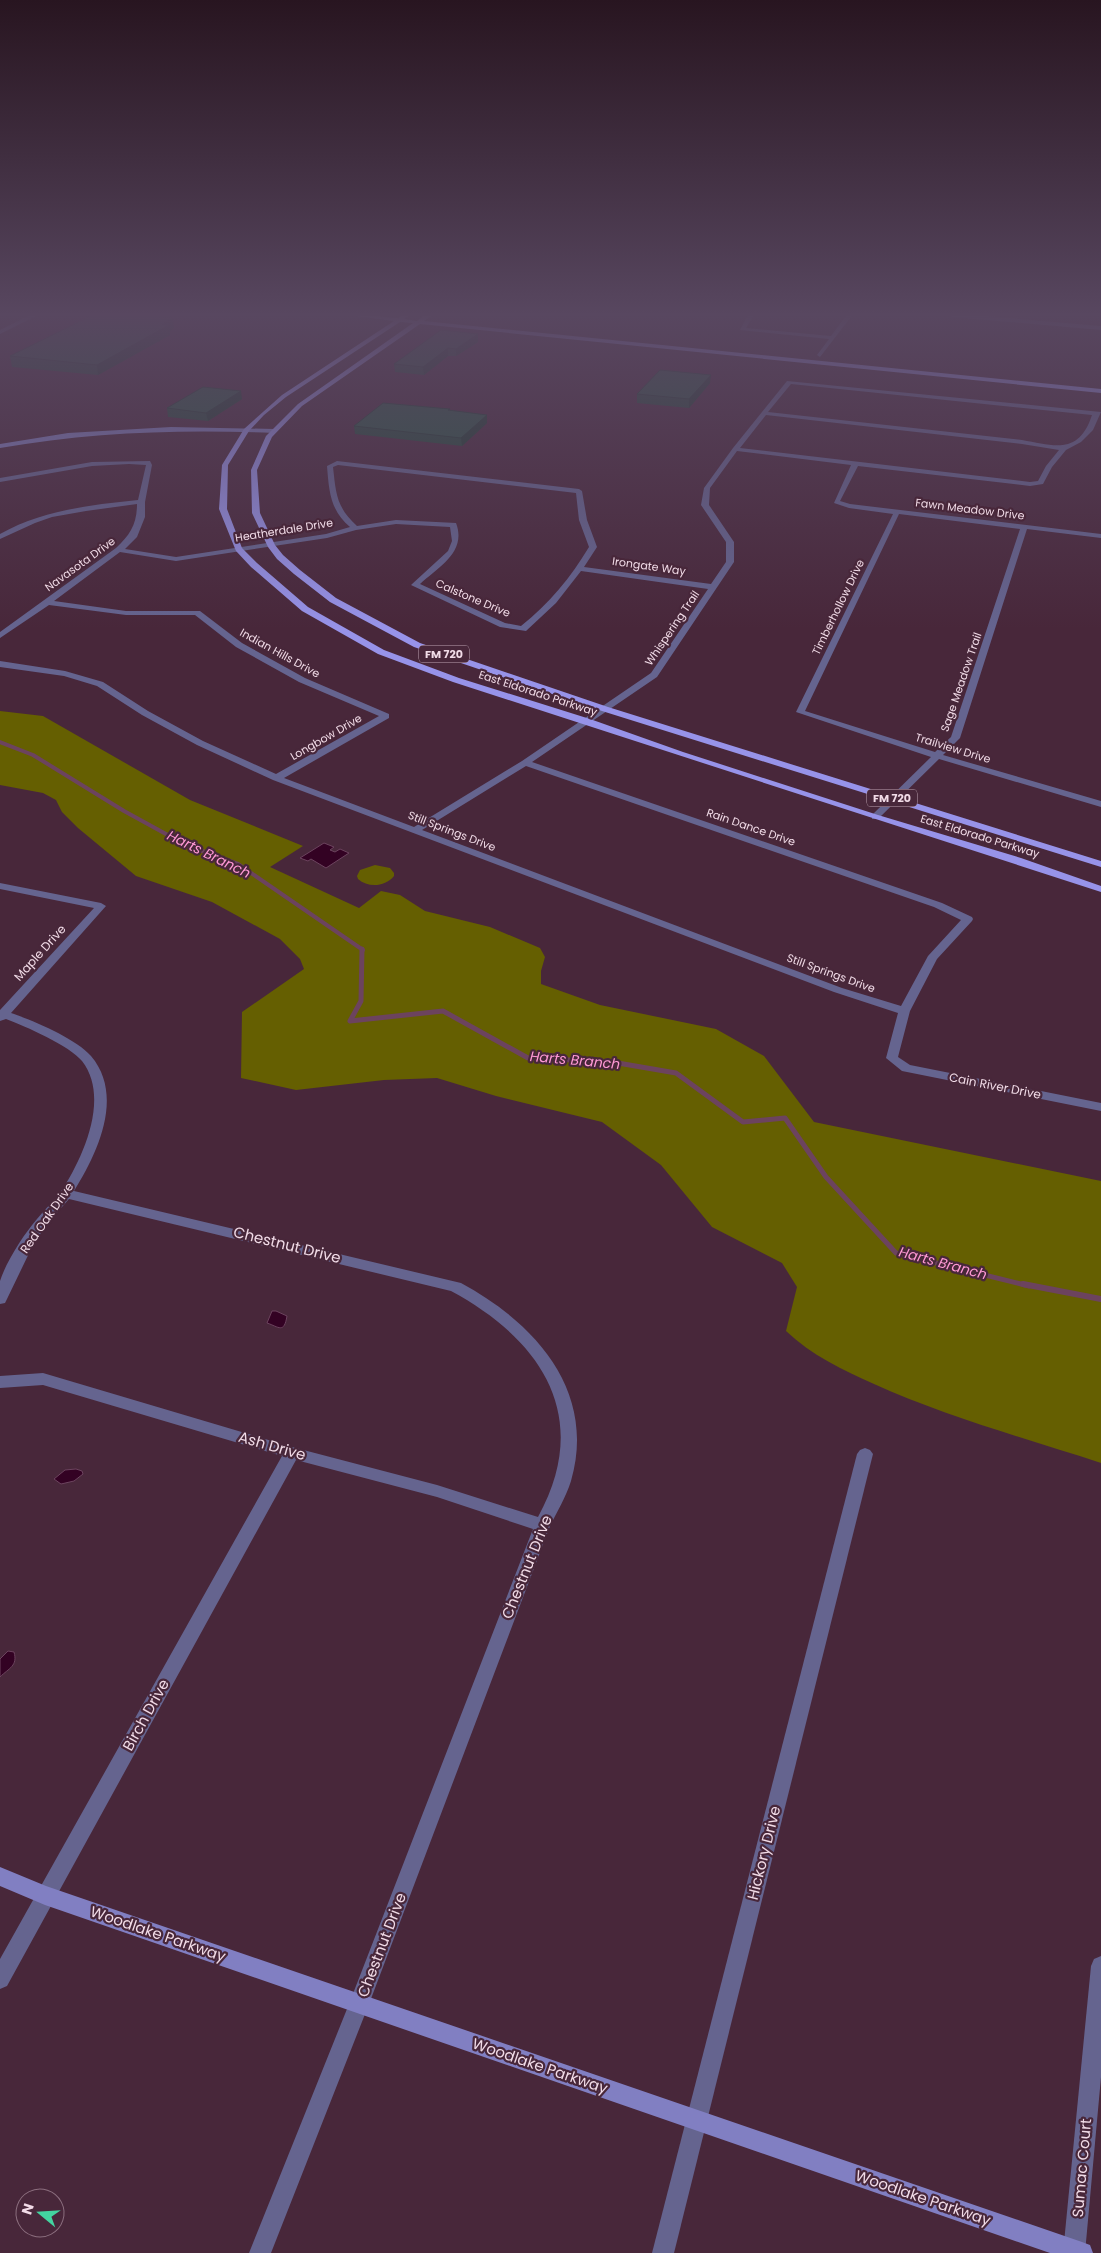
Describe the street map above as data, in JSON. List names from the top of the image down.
{
  "streets": {
    "main road": ["FM 720", "East Eldorado Parkway"],
    "street": [
      "Fawn Meadow Drive",
      "Heatherdale Drive",
      "Navasota Drive",
      "Irongate Way",
      "Calstone Drive",
      "Timberhollow Drive",
      "Whispering Trail",
      "Indian Hills Drive",
      "Sage Meadow Trail",
      "Longbow Drive",
      "Trailview Drive",
      "Rain Dance Drive",
      "Still Springs Drive",
      "Maple Drive",
      "Cain River Drive",
      "Red Oak Drive",
      "Chestnut Drive",
      "Ash Drive",
      "Birch Drive",
      "Hickory Drive",
      "Woodlake Parkway",
      "Sumac Court"
    ]
  },
  "crossings": [
    ["Fawn Meadow Drive", "Timberhollow Drive"],
    ["Fawn Meadow Drive", "Sage Meadow Trail"],
    ["Heatherdale Drive", "Navasota Drive"],
    ["Heatherdale Drive", "Calstone Drive"],
    ["Heatherdale Drive", "East Eldorado Parkway"],
    ["Navasota Drive", "Indian Hills Drive"],
    ["Irongate Way", "Calstone Drive"],
    ["Irongate Way", "Whispering Trail"],
    ["Timberhollow Drive", "Trailview Drive"],
    ["Whispering Trail", "East Eldorado Parkway"],
    ["Whispering Trail", "Rain Dance Drive"],
    ["Whispering Trail", "Still Springs Drive"],
    ["Indian Hills Drive", "Longbow Drive"],
    ["Sage Meadow Trail", "East Eldorado Parkway"],
    ["Sage Meadow Trail", "Trailview Drive"],
    ["Longbow Drive", "Still Springs Drive"],
    ["Rain Dance Drive", "Still Springs Drive"],
    ["Rain Dance Drive", "Cain River Drive"],
    ["Still Springs Drive", "Cain River Drive"],
    ["Maple Drive", "Red Oak Drive"],
    ["Red Oak Drive", "Chestnut Drive"],
    ["Chestnut Drive", "Ash Drive"],
    ["Chestnut Drive", "Woodlake Parkway"],
    ["Ash Drive", "Birch Drive"],
    ["Birch Drive", "Woodlake Parkway"],
    ["Hickory Drive", "Woodlake Parkway"],
    ["Woodlake Parkway", "Sumac Court"]
  ],
  "water": ["Harts Branch"],
  "north": "left"
}
